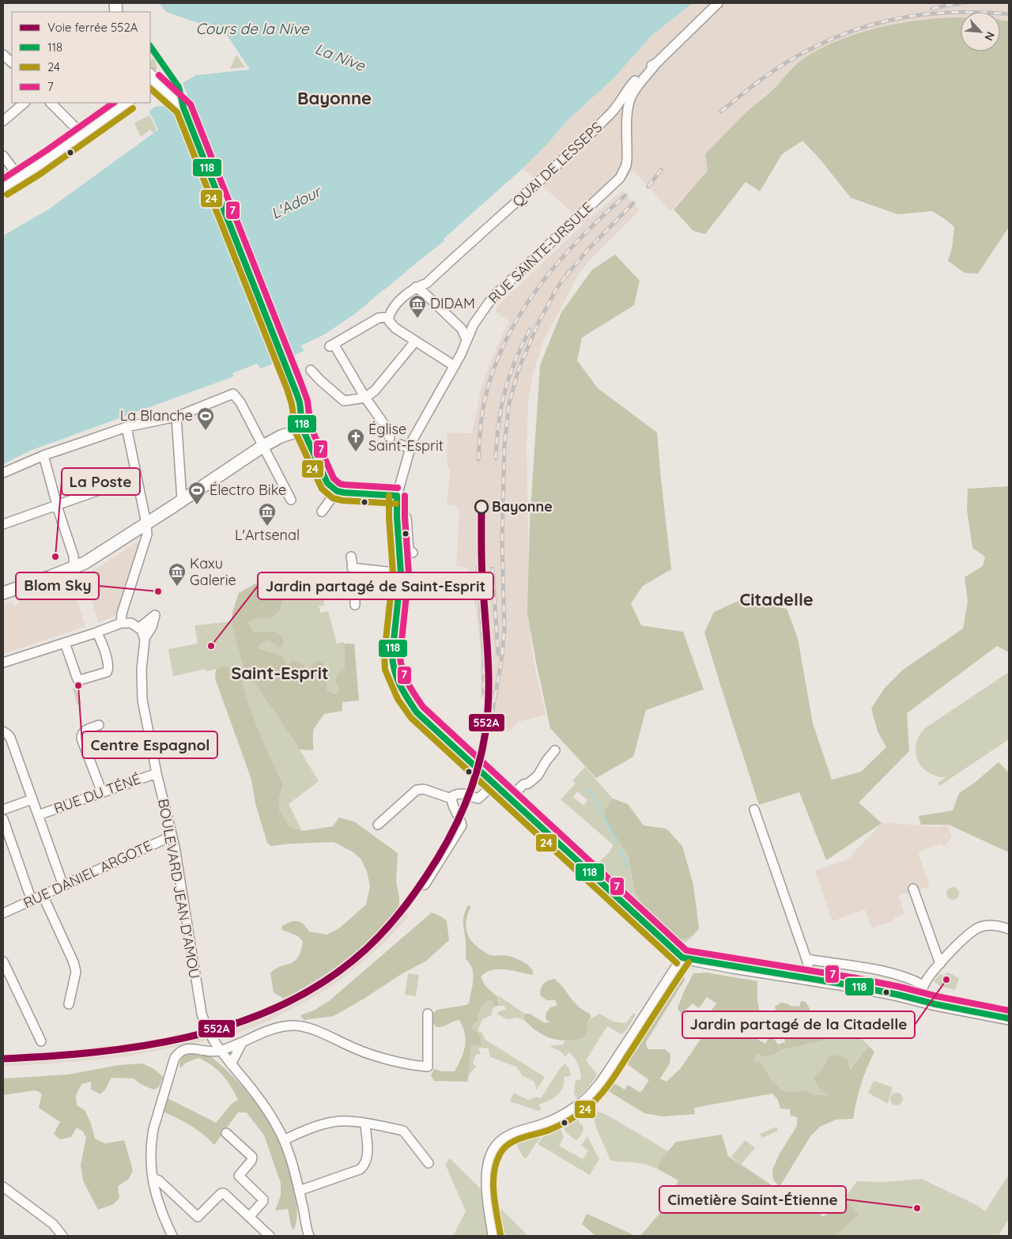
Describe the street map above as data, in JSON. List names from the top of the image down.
{
  "streets": {
    "street": [
      "QUAI DE LESSEPS",
      "RUE SAINTE-URSULE",
      "RUE DU TÉNÉ",
      "RUE DANIEL ARGOTE",
      "BOULEVARD JEAN D'AMOU"
    ]
  },
  "crossings": [
    ["QUAI DE LESSEPS", "RUE SAINTE-URSULE"],
    ["RUE DU TÉNÉ", "BOULEVARD JEAN D'AMOU"],
    ["RUE DANIEL ARGOTE", "BOULEVARD JEAN D'AMOU"]
  ],
  "districts": ["Bayonne", "Citadelle", "Saint-Esprit"],
  "water": ["Cours de la Nive", "La Nive", "L'Adour"],
  "places": {
    "museum": ["DIDAM", "L'Artsenal", "Kaxu Galerie"],
    "sports": ["La Blanche", "Électro Bike"],
    "church": ["Église Saint-Esprit"],
    "other": [
      "Bayonne",
      "La Poste",
      "Blom Sky",
      "Jardin partagé de Saint-Esprit",
      "Centre Espagnol",
      "Jardin partagé de la Citadelle",
      "Cimetière Saint-Étienne"
    ]
  },
  "lines": [
    "transit line 118",
    "transit line 7",
    "transit line 24",
    "rail line 552A"
  ],
  "legend": [
    "Voie ferrée 552A",
    "118",
    "24",
    "7"
  ],
  "north": "bottom right"
}
